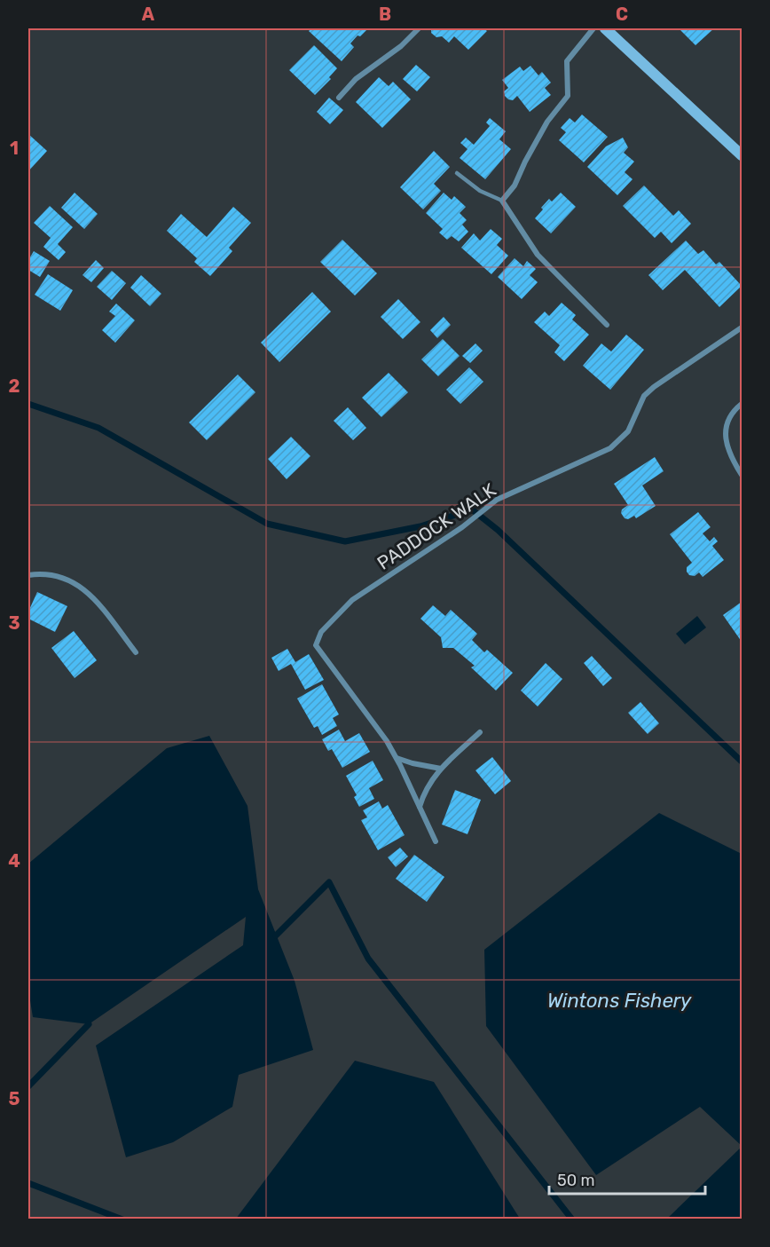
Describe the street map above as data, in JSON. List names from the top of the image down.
{
  "streets": {
    "street": ["PADDOCK WALK"]
  },
  "water": ["Wintons Fishery"],
  "scale_bar": "50 m",
  "grid": {
    "columns": ["A", "B", "C"],
    "rows": [
      "1",
      "2",
      "3",
      "4",
      "5"
    ]
  }
}
